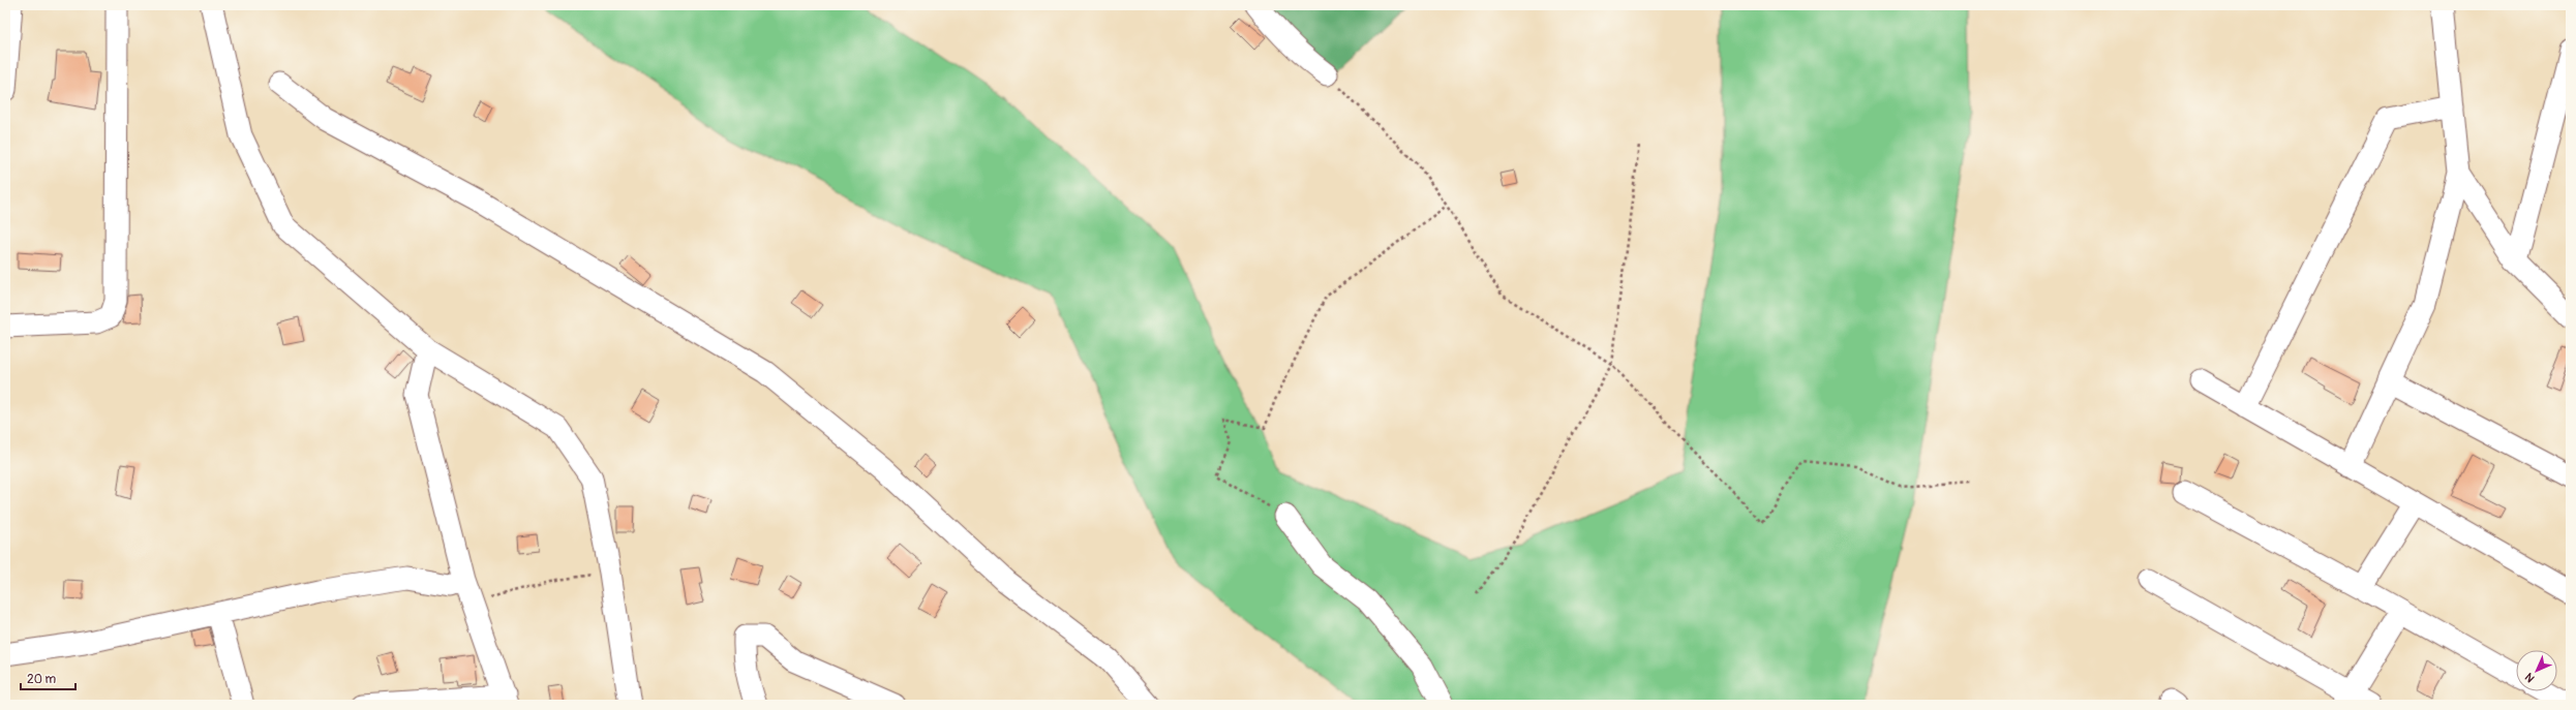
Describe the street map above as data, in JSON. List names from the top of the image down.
{
  "scale_bar": "20 m",
  "north": "bottom left"
}
